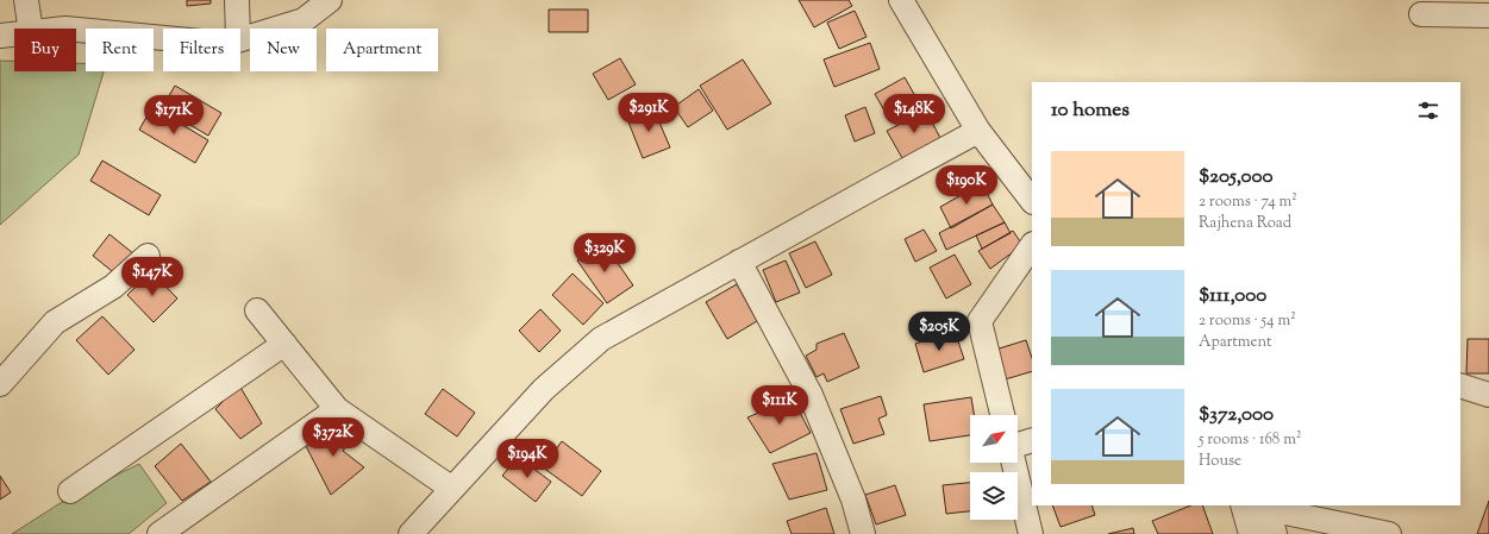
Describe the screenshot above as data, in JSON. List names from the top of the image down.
{
  "north": "top right",
  "page": {
    "chip": [
      "Buy",
      "Rent",
      "Filters",
      "New",
      "Apartment"
    ],
    "heading": "10 homes",
    "price": [
      "$291K",
      "$148K",
      "$171K",
      "$190K",
      "$329K",
      "$147K",
      "$205K",
      "$111K",
      "$372K",
      "$194K"
    ],
    "list": [
      {
        "name": "$205,000",
        "note": "2 rooms · 74 m² · Rajhena Road"
      },
      {
        "name": "$111,000",
        "note": "2 rooms · 54 m² · Apartment"
      },
      {
        "name": "$372,000",
        "note": "5 rooms · 168 m² · House"
      }
    ]
  }
}
